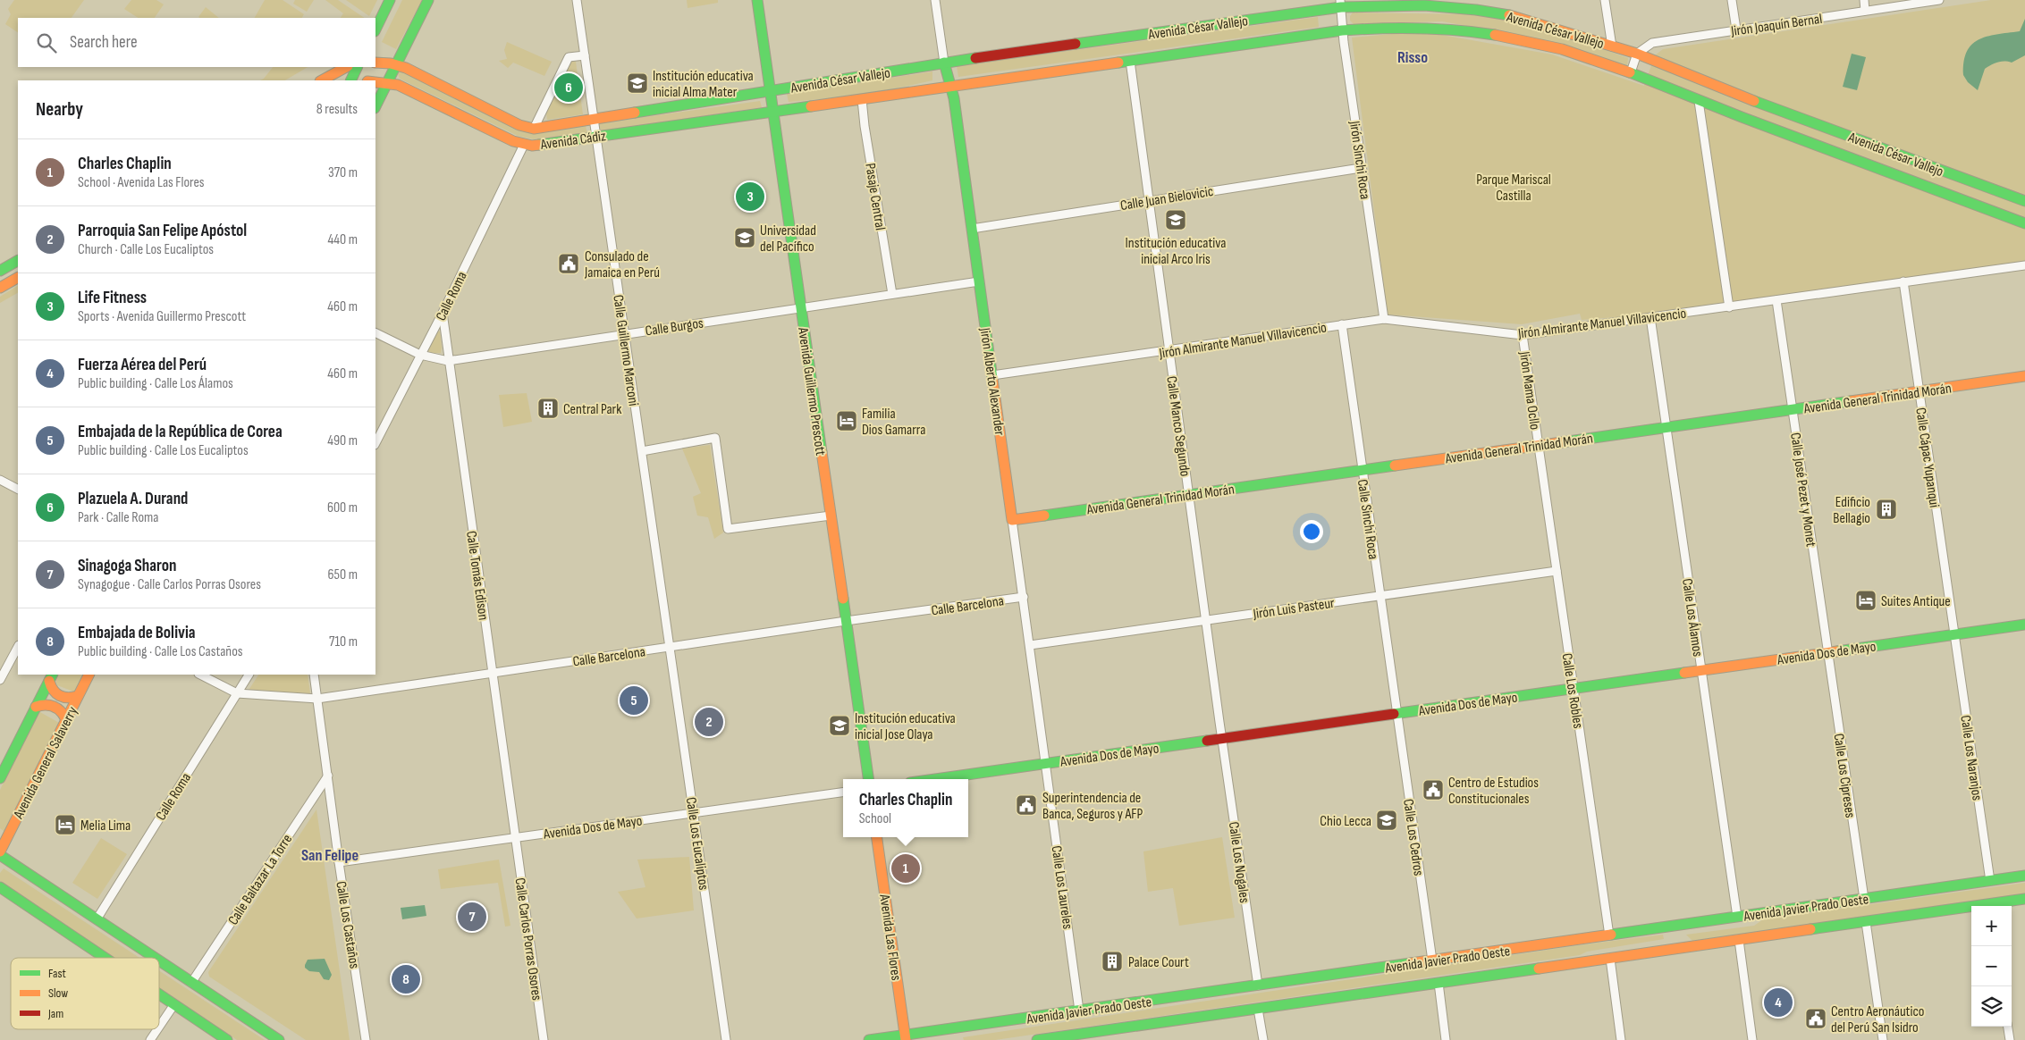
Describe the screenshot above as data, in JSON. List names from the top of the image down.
{
  "streets": {
    "main road": [
      "Avenida César Vallejo",
      "Avenida Cádiz",
      "Jirón Alberto Alexander",
      "Avenida Guillermo Prescott",
      "Avenida General Trinidad Morán",
      "Avenida Dos de Mayo",
      "Avenida General Salaverry",
      "Avenida Javier Prado Oeste",
      "Avenida Las Flores"
    ],
    "street": [
      "Jirón Joaquín Bernal",
      "Jirón Sinchi Roca",
      "Pasaje Central",
      "Calle Juan Bielovicic",
      "Calle Roma",
      "Jirón Almirante Manuel Villavicencio",
      "Calle Burgos",
      "Calle Guillermo Marconi",
      "Jirón Mama Ocllo",
      "Calle Manco Segundo",
      "Calle Cápac Yupanqui",
      "Calle José Pezet y Monet",
      "Calle Sinchi Roca",
      "Calle Tomás Edison",
      "Calle Barcelona",
      "Jirón Luis Pasteur",
      "Calle Los Álamos",
      "Calle Los Robles",
      "Calle Los Naranjos",
      "Calle Los Cipreses",
      "Calle Los Cedros",
      "Calle Los Eucaliptos",
      "Calle Los Nogales",
      "Calle Baltazar La Torre",
      "Calle Los Laureles",
      "Calle Los Castaños",
      "Calle Carlos Porras Osores"
    ]
  },
  "crossings": [
    ["Jirón Joaquín Bernal", "Avenida César Vallejo"],
    ["Avenida César Vallejo", "Avenida Cádiz"],
    ["Avenida César Vallejo", "Jirón Sinchi Roca"],
    ["Avenida César Vallejo", "Pasaje Central"],
    ["Avenida César Vallejo", "Jirón Alberto Alexander"],
    ["Avenida César Vallejo", "Avenida Guillermo Prescott"],
    ["Avenida César Vallejo", "Calle Manco Segundo"],
    ["Avenida Cádiz", "Calle Roma"],
    ["Avenida Cádiz", "Calle Guillermo Marconi"],
    ["Avenida Cádiz", "Avenida Guillermo Prescott"],
    ["Jirón Sinchi Roca", "Calle Juan Bielovicic"],
    ["Jirón Sinchi Roca", "Jirón Almirante Manuel Villavicencio"],
    ["Pasaje Central", "Calle Burgos"],
    ["Calle Juan Bielovicic", "Jirón Alberto Alexander"],
    ["Calle Juan Bielovicic", "Calle Manco Segundo"],
    ["Calle Roma", "Calle Burgos"],
    ["Calle Roma", "Calle Tomás Edison"],
    ["Calle Roma", "Calle Barcelona"],
    ["Jirón Almirante Manuel Villavicencio", "Jirón Alberto Alexander"],
    ["Jirón Almirante Manuel Villavicencio", "Jirón Mama Ocllo"],
    ["Jirón Almirante Manuel Villavicencio", "Calle Manco Segundo"],
    ["Jirón Almirante Manuel Villavicencio", "Calle Cápac Yupanqui"],
    ["Jirón Almirante Manuel Villavicencio", "Calle José Pezet y Monet"],
    ["Jirón Almirante Manuel Villavicencio", "Calle Sinchi Roca"],
    ["Jirón Almirante Manuel Villavicencio", "Calle Los Álamos"],
    ["Calle Burgos", "Calle Guillermo Marconi"],
    ["Calle Burgos", "Jirón Alberto Alexander"],
    ["Calle Burgos", "Avenida Guillermo Prescott"],
    ["Calle Burgos", "Calle Tomás Edison"],
    ["Calle Guillermo Marconi", "Calle Barcelona"],
    ["Calle Guillermo Marconi", "Calle Los Eucaliptos"],
    ["Jirón Alberto Alexander", "Avenida General Trinidad Morán"],
    ["Jirón Alberto Alexander", "Calle Barcelona"],
    ["Jirón Alberto Alexander", "Jirón Luis Pasteur"],
    ["Jirón Alberto Alexander", "Avenida Dos de Mayo"],
    ["Jirón Alberto Alexander", "Calle Los Laureles"],
    ["Jirón Mama Ocllo", "Avenida General Trinidad Morán"],
    ["Jirón Mama Ocllo", "Calle Los Robles"],
    ["Avenida Guillermo Prescott", "Calle Barcelona"],
    ["Avenida General Trinidad Morán", "Calle Manco Segundo"],
    ["Avenida General Trinidad Morán", "Calle Cápac Yupanqui"],
    ["Avenida General Trinidad Morán", "Calle José Pezet y Monet"],
    ["Avenida General Trinidad Morán", "Calle Sinchi Roca"],
    ["Avenida General Trinidad Morán", "Calle Los Álamos"],
    ["Avenida General Trinidad Morán", "Calle Los Robles"],
    ["Calle Manco Segundo", "Jirón Luis Pasteur"],
    ["Calle Manco Segundo", "Avenida Dos de Mayo"],
    ["Calle Manco Segundo", "Calle Los Nogales"],
    ["Calle Cápac Yupanqui", "Avenida Dos de Mayo"],
    ["Calle Cápac Yupanqui", "Calle Los Naranjos"],
    ["Calle José Pezet y Monet", "Avenida Dos de Mayo"],
    ["Calle José Pezet y Monet", "Calle Los Cipreses"],
    ["Calle Sinchi Roca", "Jirón Luis Pasteur"],
    ["Calle Sinchi Roca", "Avenida Dos de Mayo"],
    ["Calle Sinchi Roca", "Calle Los Cedros"],
    ["Calle Tomás Edison", "Calle Barcelona"],
    ["Calle Tomás Edison", "Avenida Dos de Mayo"],
    ["Calle Tomás Edison", "Calle Carlos Porras Osores"],
    ["Calle Barcelona", "Calle Los Eucaliptos"],
    ["Calle Barcelona", "Calle Los Castaños"],
    ["Jirón Luis Pasteur", "Calle Los Robles"],
    ["Calle Los Álamos", "Avenida Dos de Mayo"],
    ["Calle Los Álamos", "Avenida Javier Prado Oeste"],
    ["Avenida Dos de Mayo", "Calle Los Robles"],
    ["Avenida Dos de Mayo", "Calle Los Naranjos"],
    ["Avenida Dos de Mayo", "Calle Los Cipreses"],
    ["Avenida Dos de Mayo", "Calle Los Cedros"],
    ["Avenida Dos de Mayo", "Calle Los Eucaliptos"],
    ["Avenida Dos de Mayo", "Calle Los Nogales"],
    ["Avenida Dos de Mayo", "Calle Los Laureles"],
    ["Avenida Dos de Mayo", "Calle Los Castaños"],
    ["Avenida Dos de Mayo", "Calle Carlos Porras Osores"],
    ["Calle Los Robles", "Avenida Javier Prado Oeste"],
    ["Calle Los Naranjos", "Avenida Javier Prado Oeste"],
    ["Calle Los Cipreses", "Avenida Javier Prado Oeste"],
    ["Calle Los Cedros", "Avenida Javier Prado Oeste"],
    ["Calle Los Nogales", "Avenida Javier Prado Oeste"],
    ["Calle Baltazar La Torre", "Calle Los Castaños"],
    ["Calle Los Laureles", "Avenida Javier Prado Oeste"],
    ["Avenida Javier Prado Oeste", "Avenida Las Flores"]
  ],
  "districts": ["Risso", "San Felipe"],
  "parks": ["Parque Mariscal Castilla"],
  "places": {
    "school or university": [
      "Institución educativa inicial Alma Mater",
      "Institución educativa inicial Arco Iris",
      "Universidad del Pacífico",
      "Institución educativa inicial Jose Olaya",
      "Chio Lecca"
    ],
    "public building": [
      "Consulado de Jamaica en Perú",
      "Centro de Estudios Constitucionales",
      "Superintendencia de Banca, Seguros y AFP",
      "Centro Aeronáutico del Perú San Isidro"
    ],
    "building": ["Central Park", "Edificio Bellagio", "Palace Court"],
    "hotel": ["Familia Dios Gamarra", "Suites Antique", "Melia Lima"]
  },
  "legend": ["Fast", "Slow", "Jam"],
  "page": {
    "search": "Search here",
    "pins": [
      "6",
      "3",
      "5",
      "2",
      "1",
      "7",
      "8",
      "4"
    ],
    "heading": ["Nearby", "8 results"],
    "list": [
      {
        "mark": "1",
        "name": "Charles Chaplin",
        "note": "School · Avenida Las Flores",
        "value": "370 m"
      },
      {
        "mark": "2",
        "name": "Parroquia San Felipe Apóstol",
        "note": "Church · Calle Los Eucaliptos",
        "value": "440 m"
      },
      {
        "mark": "3",
        "name": "Life Fitness",
        "note": "Sports · Avenida Guillermo Prescott",
        "value": "460 m"
      },
      {
        "mark": "4",
        "name": "Fuerza Aérea del Perú",
        "note": "Public building · Calle Los Álamos",
        "value": "460 m"
      },
      {
        "mark": "5",
        "name": "Embajada de la República de Corea",
        "note": "Public building · Calle Los Eucaliptos",
        "value": "490 m"
      },
      {
        "mark": "6",
        "name": "Plazuela A. Durand",
        "note": "Park · Calle Roma",
        "value": "600 m"
      },
      {
        "mark": "7",
        "name": "Sinagoga Sharon",
        "note": "Synagogue · Calle Carlos Porras Osores",
        "value": "650 m"
      },
      {
        "mark": "8",
        "name": "Embajada de Bolivia",
        "note": "Public building · Calle Los Castaños",
        "value": "710 m"
      }
    ],
    "popup": ["Charles Chaplin", "School"],
    "map_buttons": ["+", "−"]
  }
}
